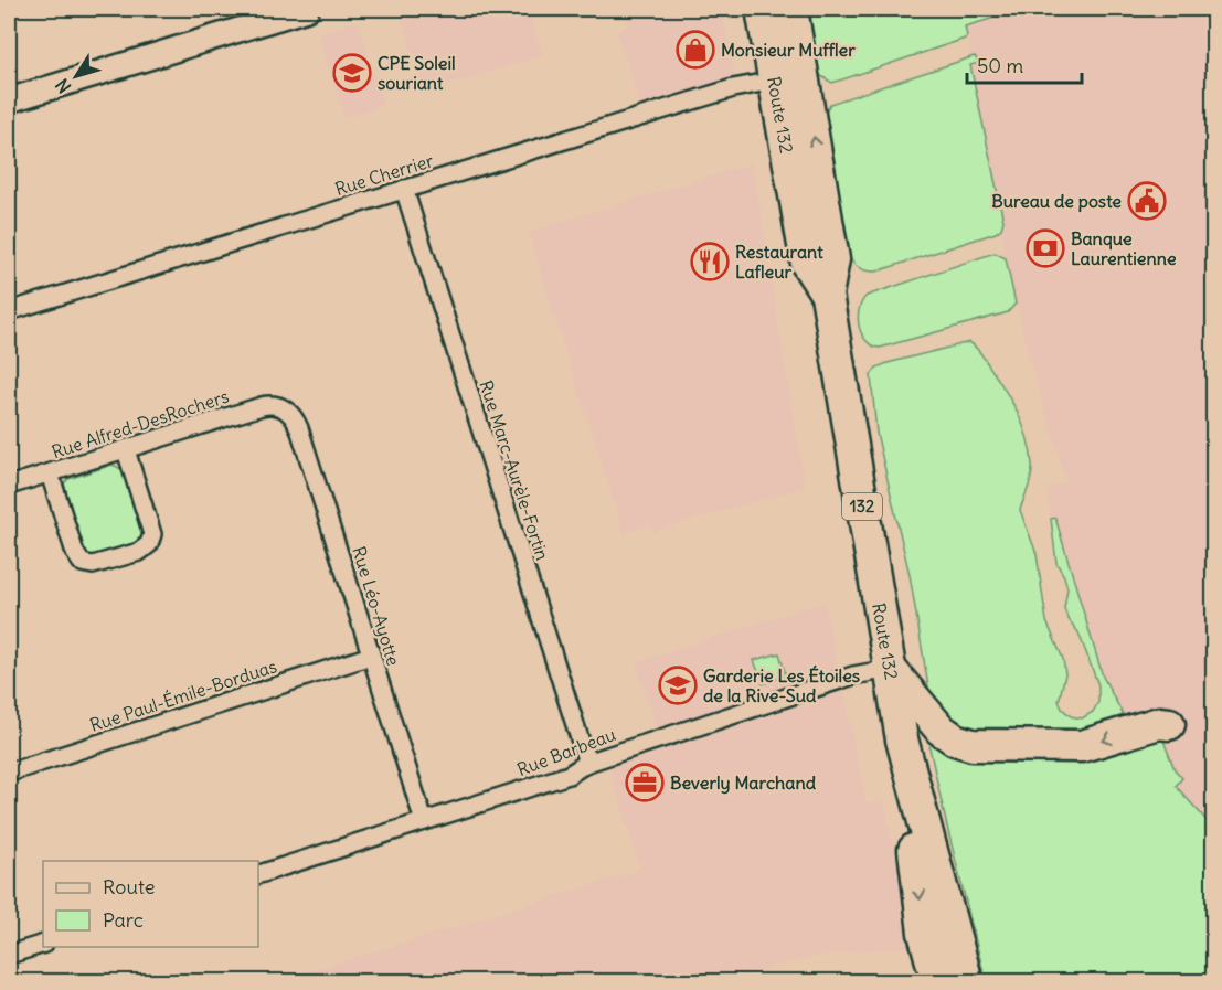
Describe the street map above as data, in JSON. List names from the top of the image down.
{
  "streets": {
    "highway": ["Route 132", "132"],
    "street": [
      "Rue Cherrier",
      "Rue Alfred-DesRochers",
      "Rue Marc-Aurèle-Fortin",
      "Rue Léo-Ayotte",
      "Rue Paul-Émile-Borduas",
      "Rue Barbeau"
    ]
  },
  "crossings": [
    ["Route 132", "Rue Cherrier"],
    ["Route 132", "132"],
    ["Route 132", "Rue Barbeau"],
    ["Rue Cherrier", "Rue Marc-Aurèle-Fortin"],
    ["Rue Alfred-DesRochers", "Rue Léo-Ayotte"],
    ["Rue Marc-Aurèle-Fortin", "Rue Barbeau"],
    ["Rue Léo-Ayotte", "Rue Paul-Émile-Borduas"],
    ["Rue Léo-Ayotte", "Rue Barbeau"]
  ],
  "places": {
    "shop": ["Monsieur Muffler"],
    "school or university": ["CPE Soleil souriant", "Garderie Les Étoiles de la Rive-Sud"],
    "public building": ["Bureau de poste"],
    "bank": ["Banque Laurentienne"],
    "restaurant": ["Restaurant Lafleur"],
    "office": ["Beverly Marchand"]
  },
  "legend": ["Route", "Parc"],
  "scale_bar": "50 m",
  "north": "bottom left"
}
